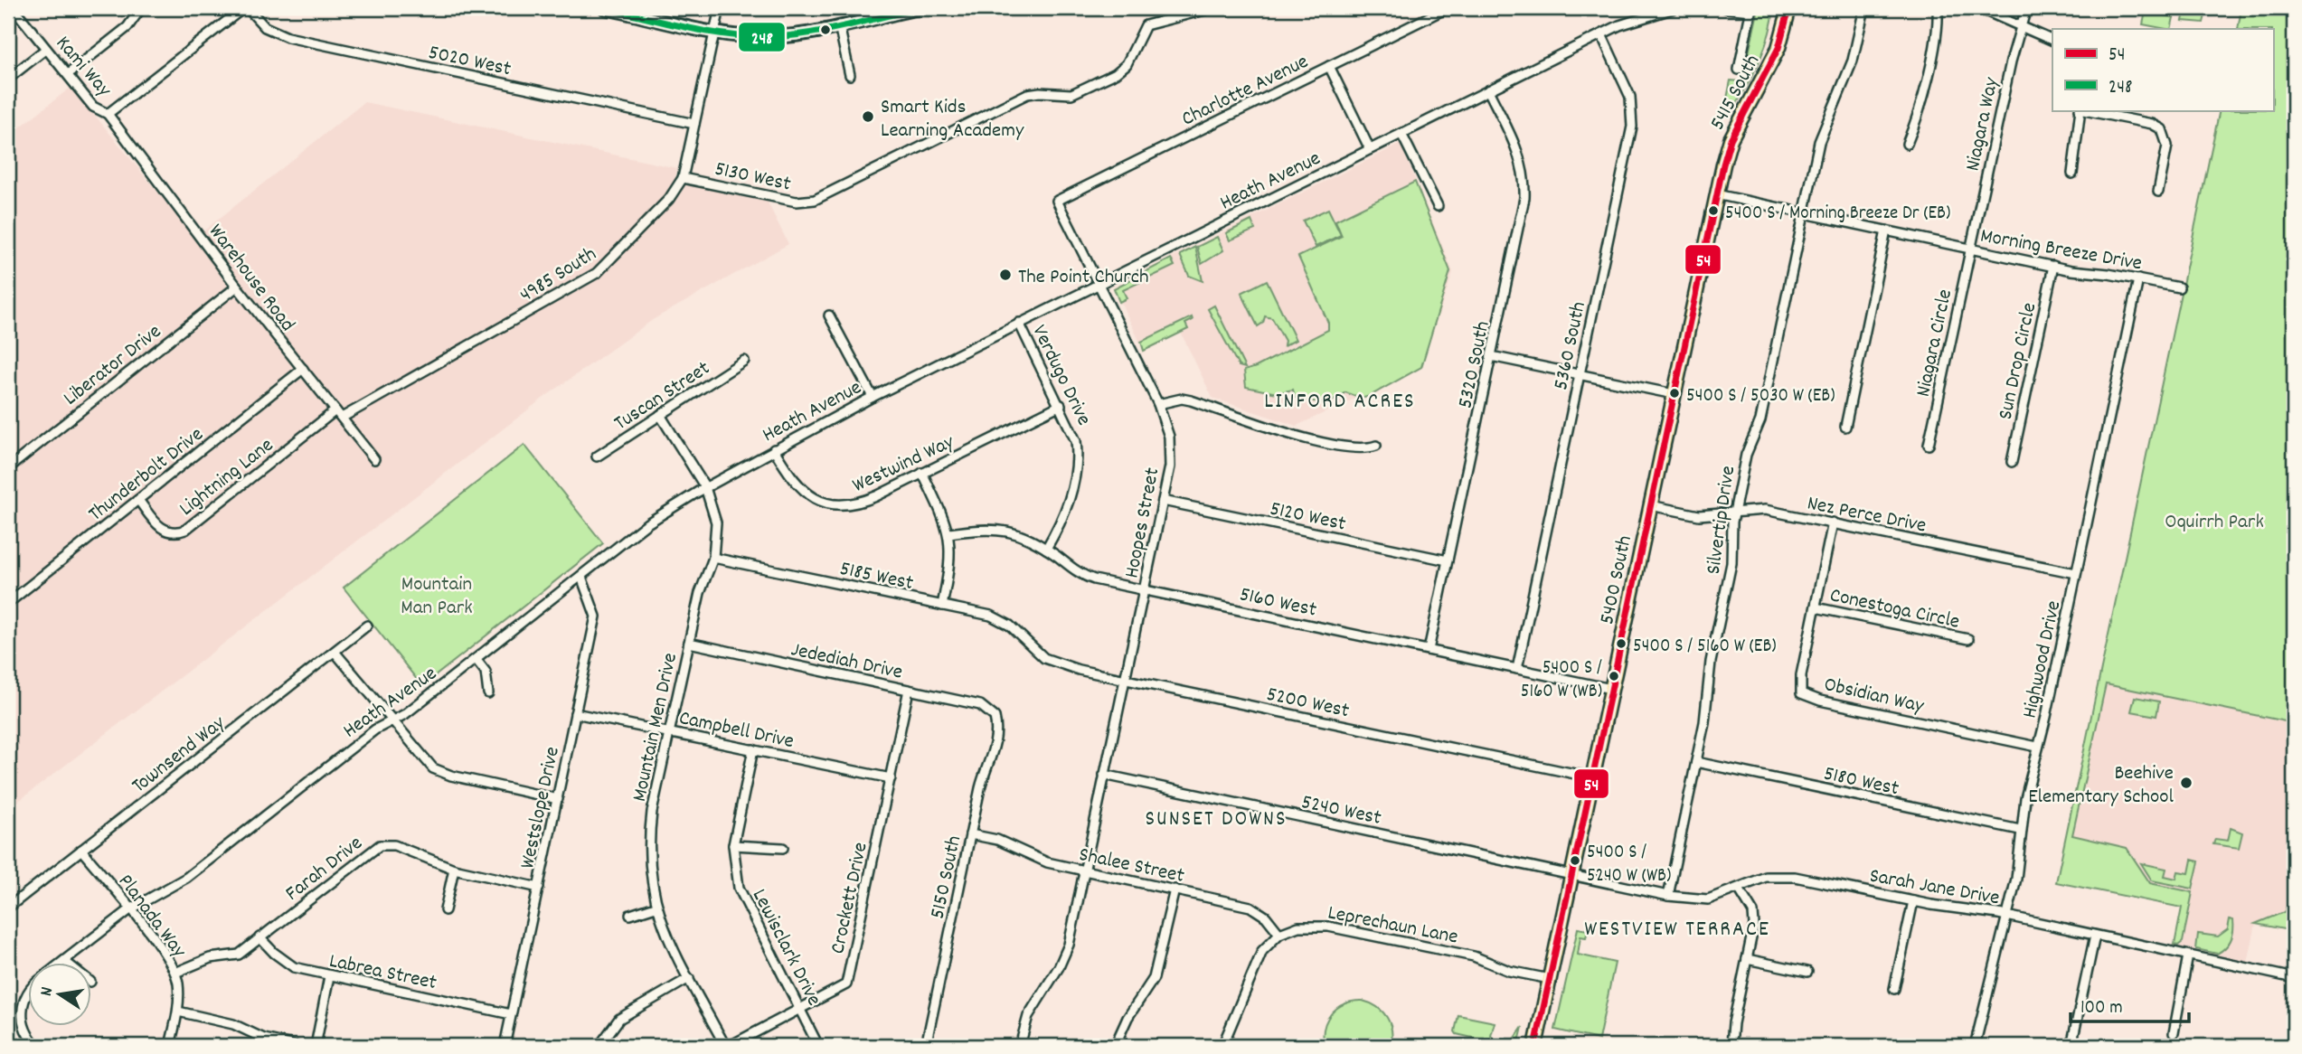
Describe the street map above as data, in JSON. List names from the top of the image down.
{
  "streets": {
    "main road": ["5415 South", "5400 South"],
    "street": [
      "5020 West",
      "Kami Way",
      "Charlotte Avenue",
      "Niagara Way",
      "5130 West",
      "Heath Avenue",
      "Morning Breeze Drive",
      "4985 South",
      "Warehouse Road",
      "Niagara Circle",
      "5360 South",
      "Sun Drop Circle",
      "Liberator Drive",
      "5320 South",
      "Verdugo Drive",
      "Tuscan Street",
      "Westwind Way",
      "Thunderbolt Drive",
      "Lightning Lane",
      "Nez Perce Drive",
      "5120 West",
      "Silvertip Drive",
      "Hoopes Street",
      "5185 West",
      "5160 West",
      "Conestoga Circle",
      "Jedediah Drive",
      "Highwood Drive",
      "Obsidian Way",
      "5200 West",
      "Mountain Men Drive",
      "Campbell Drive",
      "Townsend Way",
      "5180 West",
      "Westslope Drive",
      "5240 West",
      "Shalee Street",
      "Farah Drive",
      "5150 South",
      "Sarah Jane Drive",
      "Crockett Drive",
      "Planada Way",
      "Leprechaun Lane",
      "Lewisclark Drive",
      "Labrea Street"
    ]
  },
  "crossings": [
    ["5020 West", "4985 South"],
    ["Kami Way", "Warehouse Road"],
    ["Charlotte Avenue", "Hoopes Street"],
    ["5415 South", "Morning Breeze Drive"],
    ["5415 South", "5400 South"],
    ["Niagara Way", "Morning Breeze Drive"],
    ["Niagara Way", "Niagara Circle"],
    ["5130 West", "4985 South"],
    ["Heath Avenue", "5360 South"],
    ["Heath Avenue", "5320 South"],
    ["Heath Avenue", "Verdugo Drive"],
    ["Heath Avenue", "Westwind Way"],
    ["Heath Avenue", "Hoopes Street"],
    ["Heath Avenue", "Mountain Men Drive"],
    ["Heath Avenue", "Westslope Drive"],
    ["Heath Avenue", "Planada Way"],
    ["Morning Breeze Drive", "Niagara Circle"],
    ["Morning Breeze Drive", "Sun Drop Circle"],
    ["Morning Breeze Drive", "Silvertip Drive"],
    ["Morning Breeze Drive", "5400 South"],
    ["Morning Breeze Drive", "Highwood Drive"],
    ["4985 South", "Warehouse Road"],
    ["4985 South", "Lightning Lane"],
    ["Warehouse Road", "Liberator Drive"],
    ["Warehouse Road", "Thunderbolt Drive"],
    ["Warehouse Road", "Lightning Lane"],
    ["5360 South", "5160 West"],
    ["5320 South", "5120 West"],
    ["5320 South", "5160 West"],
    ["Verdugo Drive", "Westwind Way"],
    ["Verdugo Drive", "5160 West"],
    ["Tuscan Street", "Mountain Men Drive"],
    ["Thunderbolt Drive", "Lightning Lane"],
    ["Nez Perce Drive", "Silvertip Drive"],
    ["Nez Perce Drive", "5400 South"],
    ["Nez Perce Drive", "Highwood Drive"],
    ["Nez Perce Drive", "Obsidian Way"],
    ["5120 West", "Hoopes Street"],
    ["Silvertip Drive", "5180 West"],
    ["Silvertip Drive", "Sarah Jane Drive"],
    ["Hoopes Street", "5160 West"],
    ["Hoopes Street", "5200 West"],
    ["Hoopes Street", "5240 West"],
    ["Hoopes Street", "Shalee Street"],
    ["5185 West", "5200 West"],
    ["5185 West", "Mountain Men Drive"],
    ["5400 South", "5160 West"],
    ["5400 South", "5200 West"],
    ["5400 South", "5240 West"],
    ["5400 South", "Sarah Jane Drive"],
    ["5400 South", "Leprechaun Lane"],
    ["Conestoga Circle", "Obsidian Way"],
    ["Jedediah Drive", "Mountain Men Drive"],
    ["Jedediah Drive", "5150 South"],
    ["Jedediah Drive", "Crockett Drive"],
    ["Highwood Drive", "Obsidian Way"],
    ["Highwood Drive", "5180 West"],
    ["Highwood Drive", "Sarah Jane Drive"],
    ["Mountain Men Drive", "Campbell Drive"],
    ["Mountain Men Drive", "Crockett Drive"],
    ["Campbell Drive", "Westslope Drive"],
    ["Campbell Drive", "Crockett Drive"],
    ["Campbell Drive", "Lewisclark Drive"],
    ["Townsend Way", "Planada Way"],
    ["Westslope Drive", "Farah Drive"],
    ["Westslope Drive", "Labrea Street"],
    ["5240 West", "Sarah Jane Drive"],
    ["Shalee Street", "5150 South"],
    ["Shalee Street", "Leprechaun Lane"],
    ["Farah Drive", "Planada Way"],
    ["Farah Drive", "Labrea Street"],
    ["Crockett Drive", "Lewisclark Drive"]
  ],
  "districts": ["LINFORD ACRES", "SUNSET DOWNS", "WESTVIEW TERRACE"],
  "parks": ["Oquirrh Park", "Mountain Man Park"],
  "places": [
    "Smart Kids Learning Academy",
    "5400 S / Morning Breeze Dr (EB)",
    "The Point Church",
    "5400 S / 5030 W (EB)",
    "5400 S / 5160 W (EB)",
    "5400 S / 5160 W (WB)",
    "Beehive Elementary School",
    "5400 S / 5240 W (WB)"
  ],
  "lines": ["transit line 54", "transit line 248"],
  "legend": ["54", "248"],
  "scale_bar": "100 m",
  "north": "left"
}
